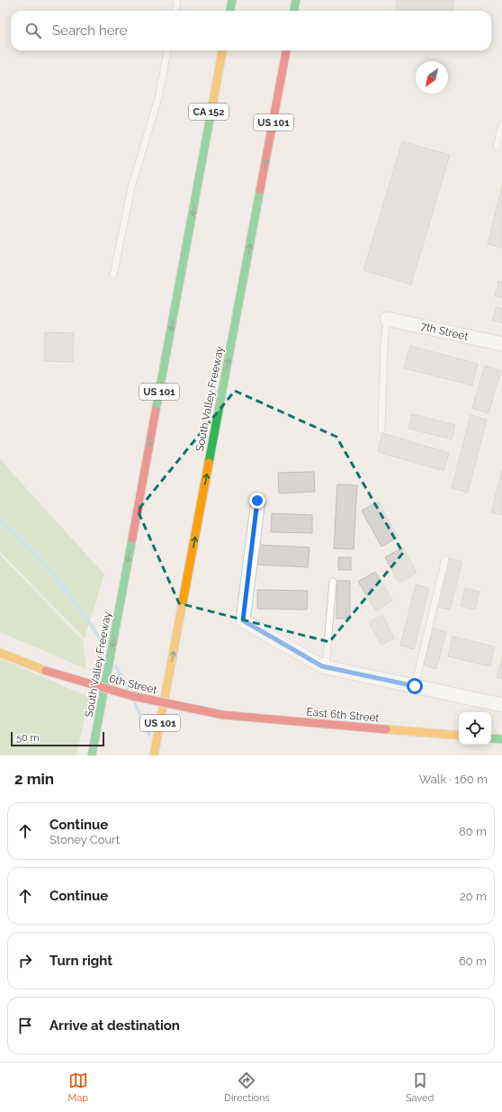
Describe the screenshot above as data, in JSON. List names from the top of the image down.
{
  "streets": {
    "main road": [
      "CA 152",
      "US 101",
      "South Valley Freeway",
      "6th Street",
      "East 6th Street"
    ],
    "street": ["7th Street"]
  },
  "crossings": [
    ["CA 152", "South Valley Freeway"],
    ["6th Street", "East 6th Street"]
  ],
  "scale_bar": "50 m",
  "north": "bottom left",
  "page": {
    "search": "Search here",
    "scale": "50 m",
    "heading": ["2 min", "Walk · 160 m"],
    "list": [
      ["Continue", "Stoney Court", "80 m"],
      ["Continue", "20 m"],
      ["Turn right", "60 m"],
      "Arrive at destination"
    ],
    "nav": ["Map", "Directions", "Saved"]
  }
}
